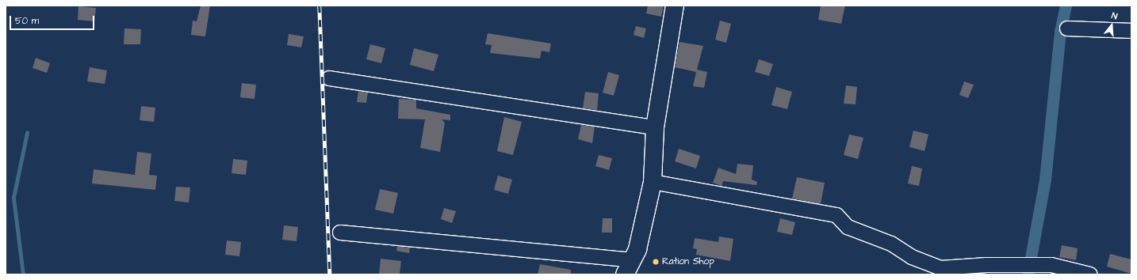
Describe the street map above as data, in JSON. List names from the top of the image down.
{
  "places": ["Ration Shop"],
  "scale_bar": "50 m",
  "north": "top"
}
